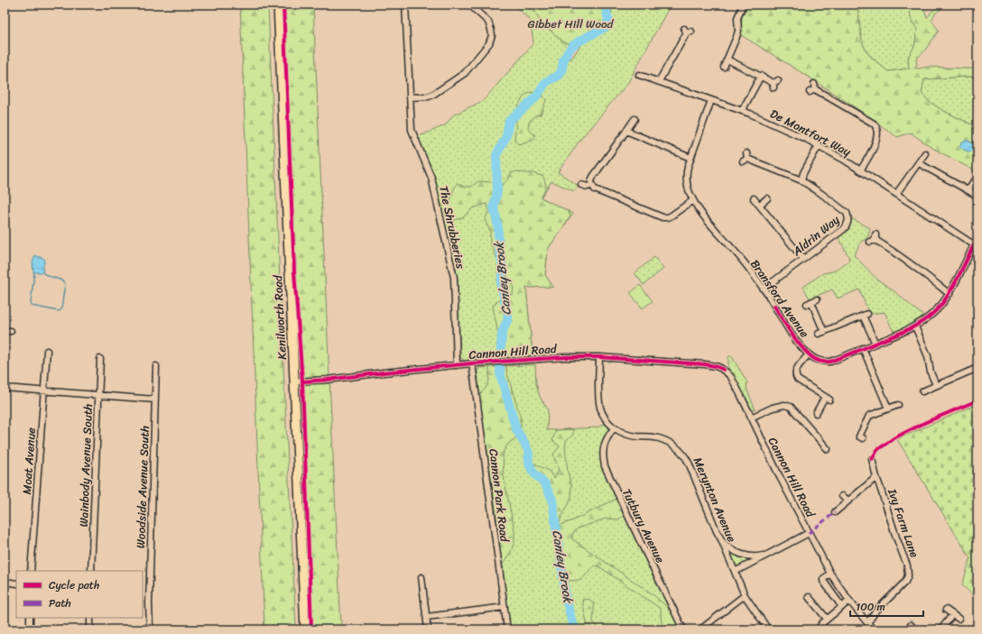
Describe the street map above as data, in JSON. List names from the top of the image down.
{
  "streets": {
    "main road": ["Kenilworth Road"],
    "street": [
      "De Montfort Way",
      "The Shrubberies",
      "Aldrin Way",
      "Bransford Avenue",
      "Cannon Hill Road",
      "Moat Avenue",
      "Wainbody Avenue South",
      "Woodside Avenue South",
      "Cannon Park Road",
      "Merynton Avenue",
      "Ivy Farm Lane",
      "Tutbury Avenue"
    ]
  },
  "crossings": [
    ["De Montfort Way", "Bransford Avenue"],
    ["The Shrubberies", "Cannon Hill Road"],
    ["Aldrin Way", "Bransford Avenue"],
    ["Kenilworth Road", "Cannon Hill Road"],
    ["Cannon Hill Road", "Cannon Park Road"],
    ["Cannon Hill Road", "Ivy Farm Lane"],
    ["Merynton Avenue", "Tutbury Avenue"]
  ],
  "water": ["Canley Brook"],
  "parks": ["Gibbet Hill Wood"],
  "legend": ["Cycle path", "Path"],
  "scale_bar": "100 m"
}
